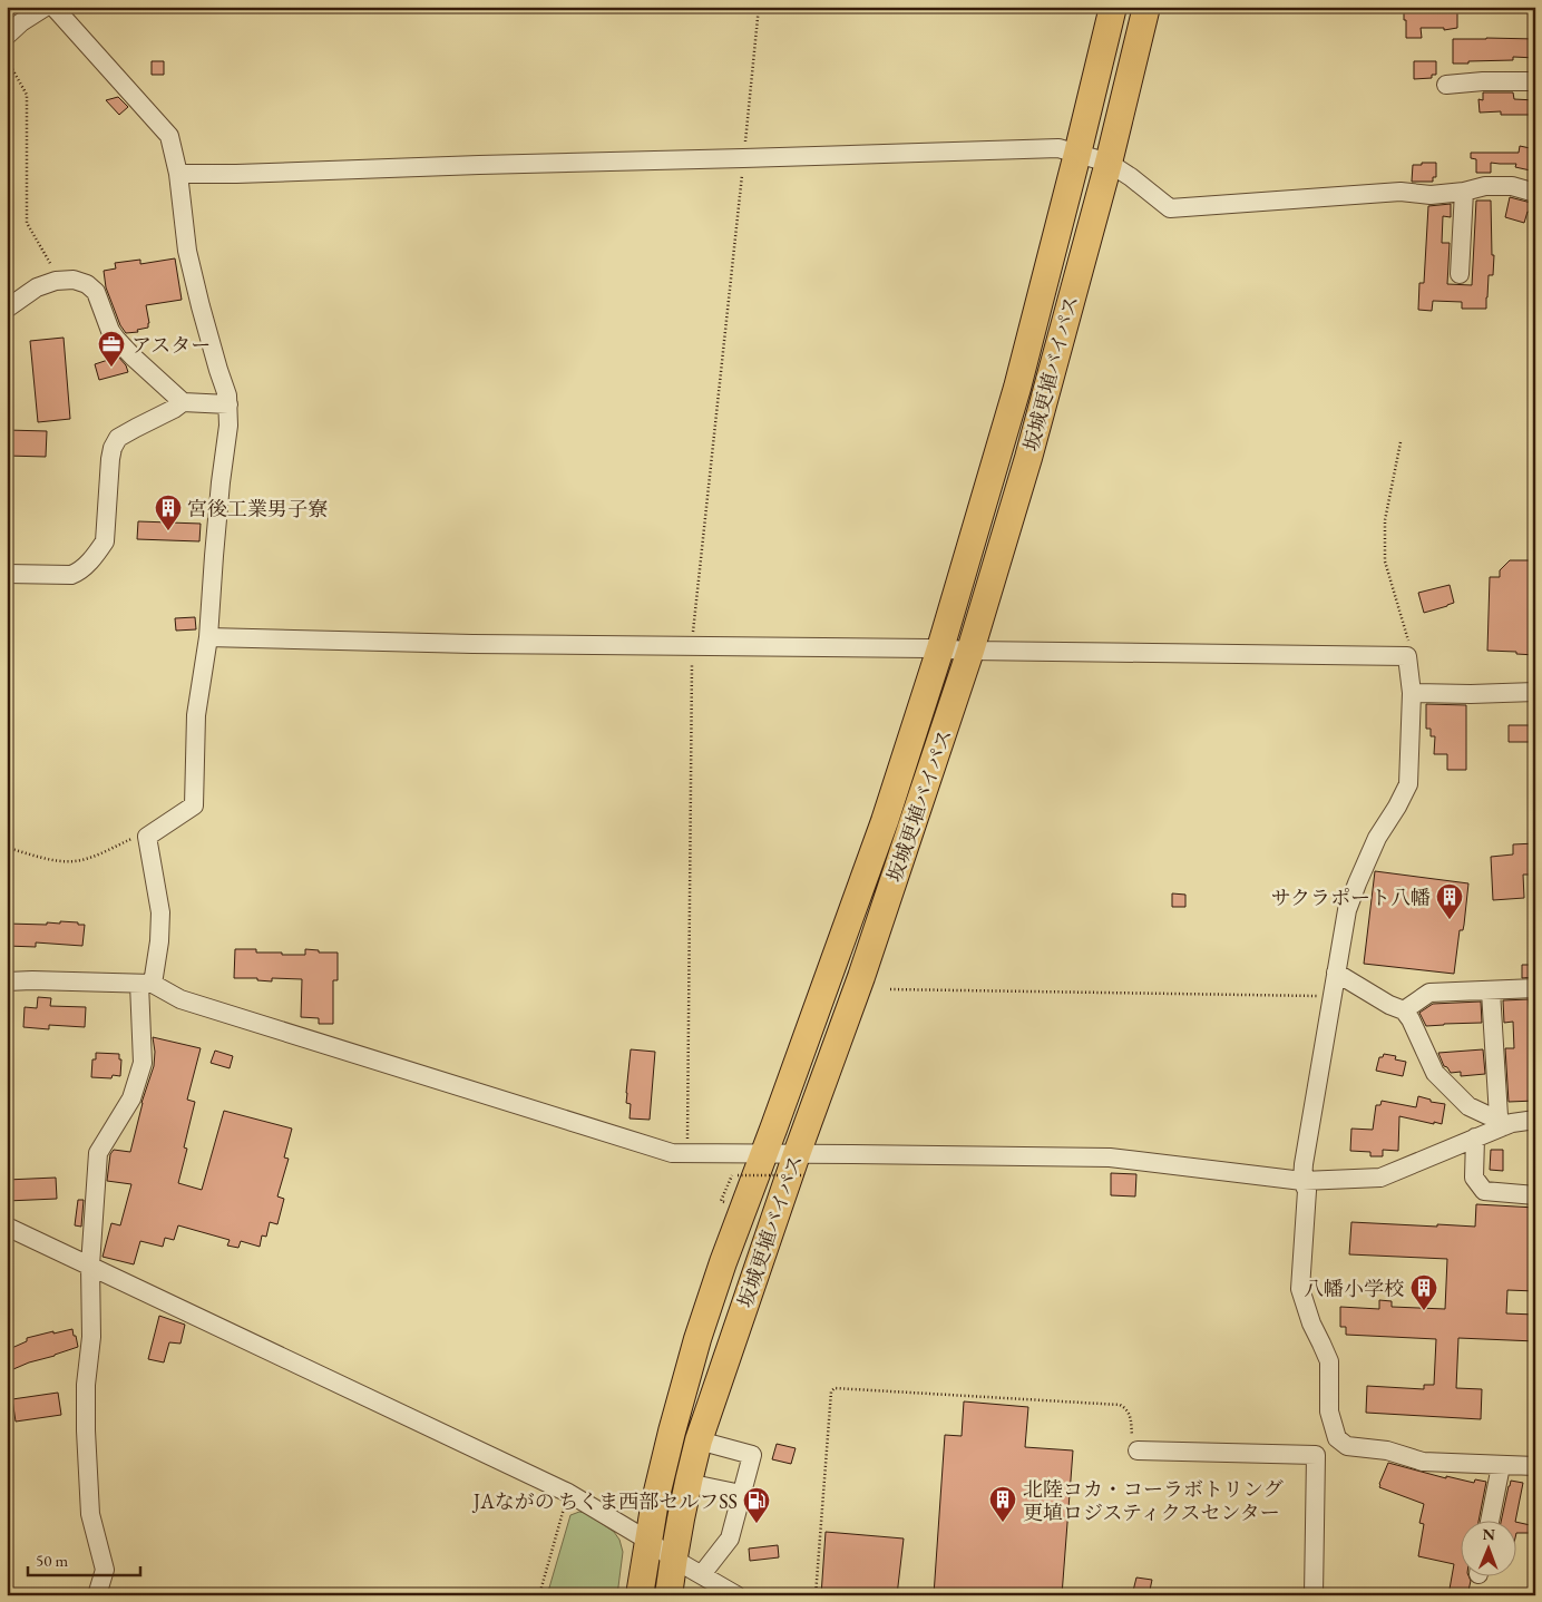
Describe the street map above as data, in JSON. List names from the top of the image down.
{
  "streets": {
    "highway": ["坂城更埴バイパス"]
  },
  "places": {
    "office": ["アスター"],
    "building": [
      "宮後工業男子寮",
      "サクラポート八幡",
      "八幡小学校",
      "北陸コカ・コーラボトリング 更埴ロジスティクスセンター"
    ],
    "fuel station": ["JAながの ちくま西部セルフSS"]
  },
  "scale_bar": "50 m",
  "north": "top"
}
